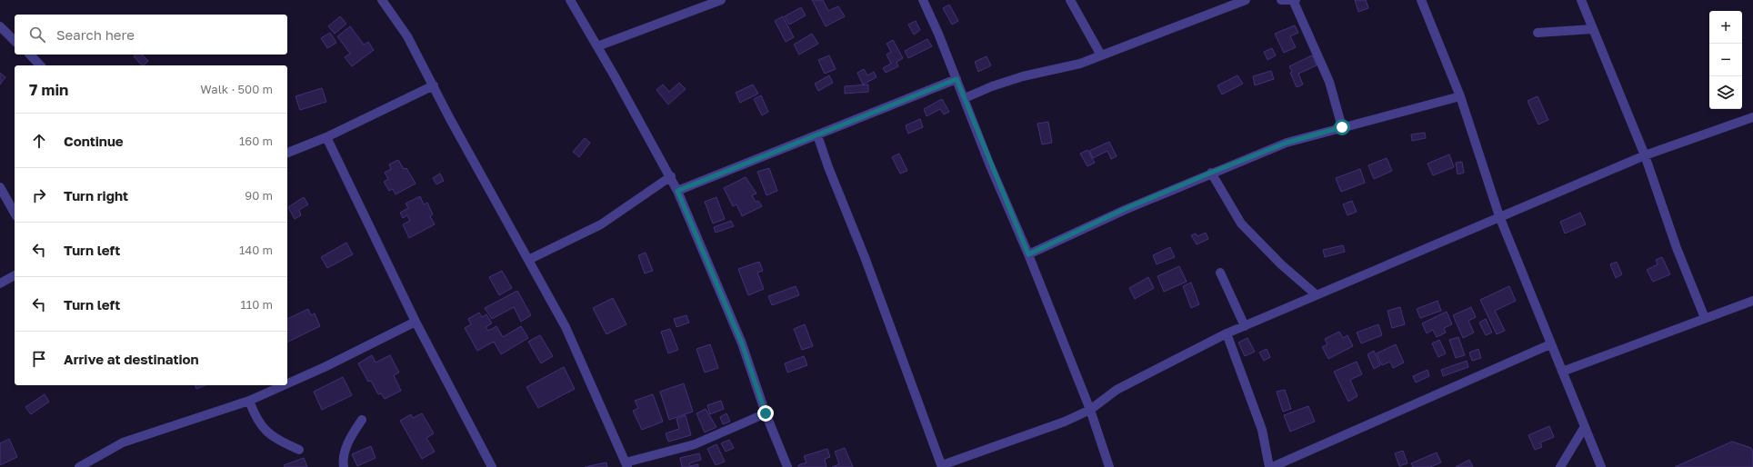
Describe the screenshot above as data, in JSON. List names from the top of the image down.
{
  "page": {
    "map_buttons": ["+", "−"],
    "search": "Search here",
    "heading": ["7 min", "Walk · 500 m"],
    "list": [
      ["Continue", "160 m"],
      ["Turn right", "90 m"],
      ["Turn left", "140 m"],
      ["Turn left", "110 m"],
      "Arrive at destination"
    ]
  }
}
